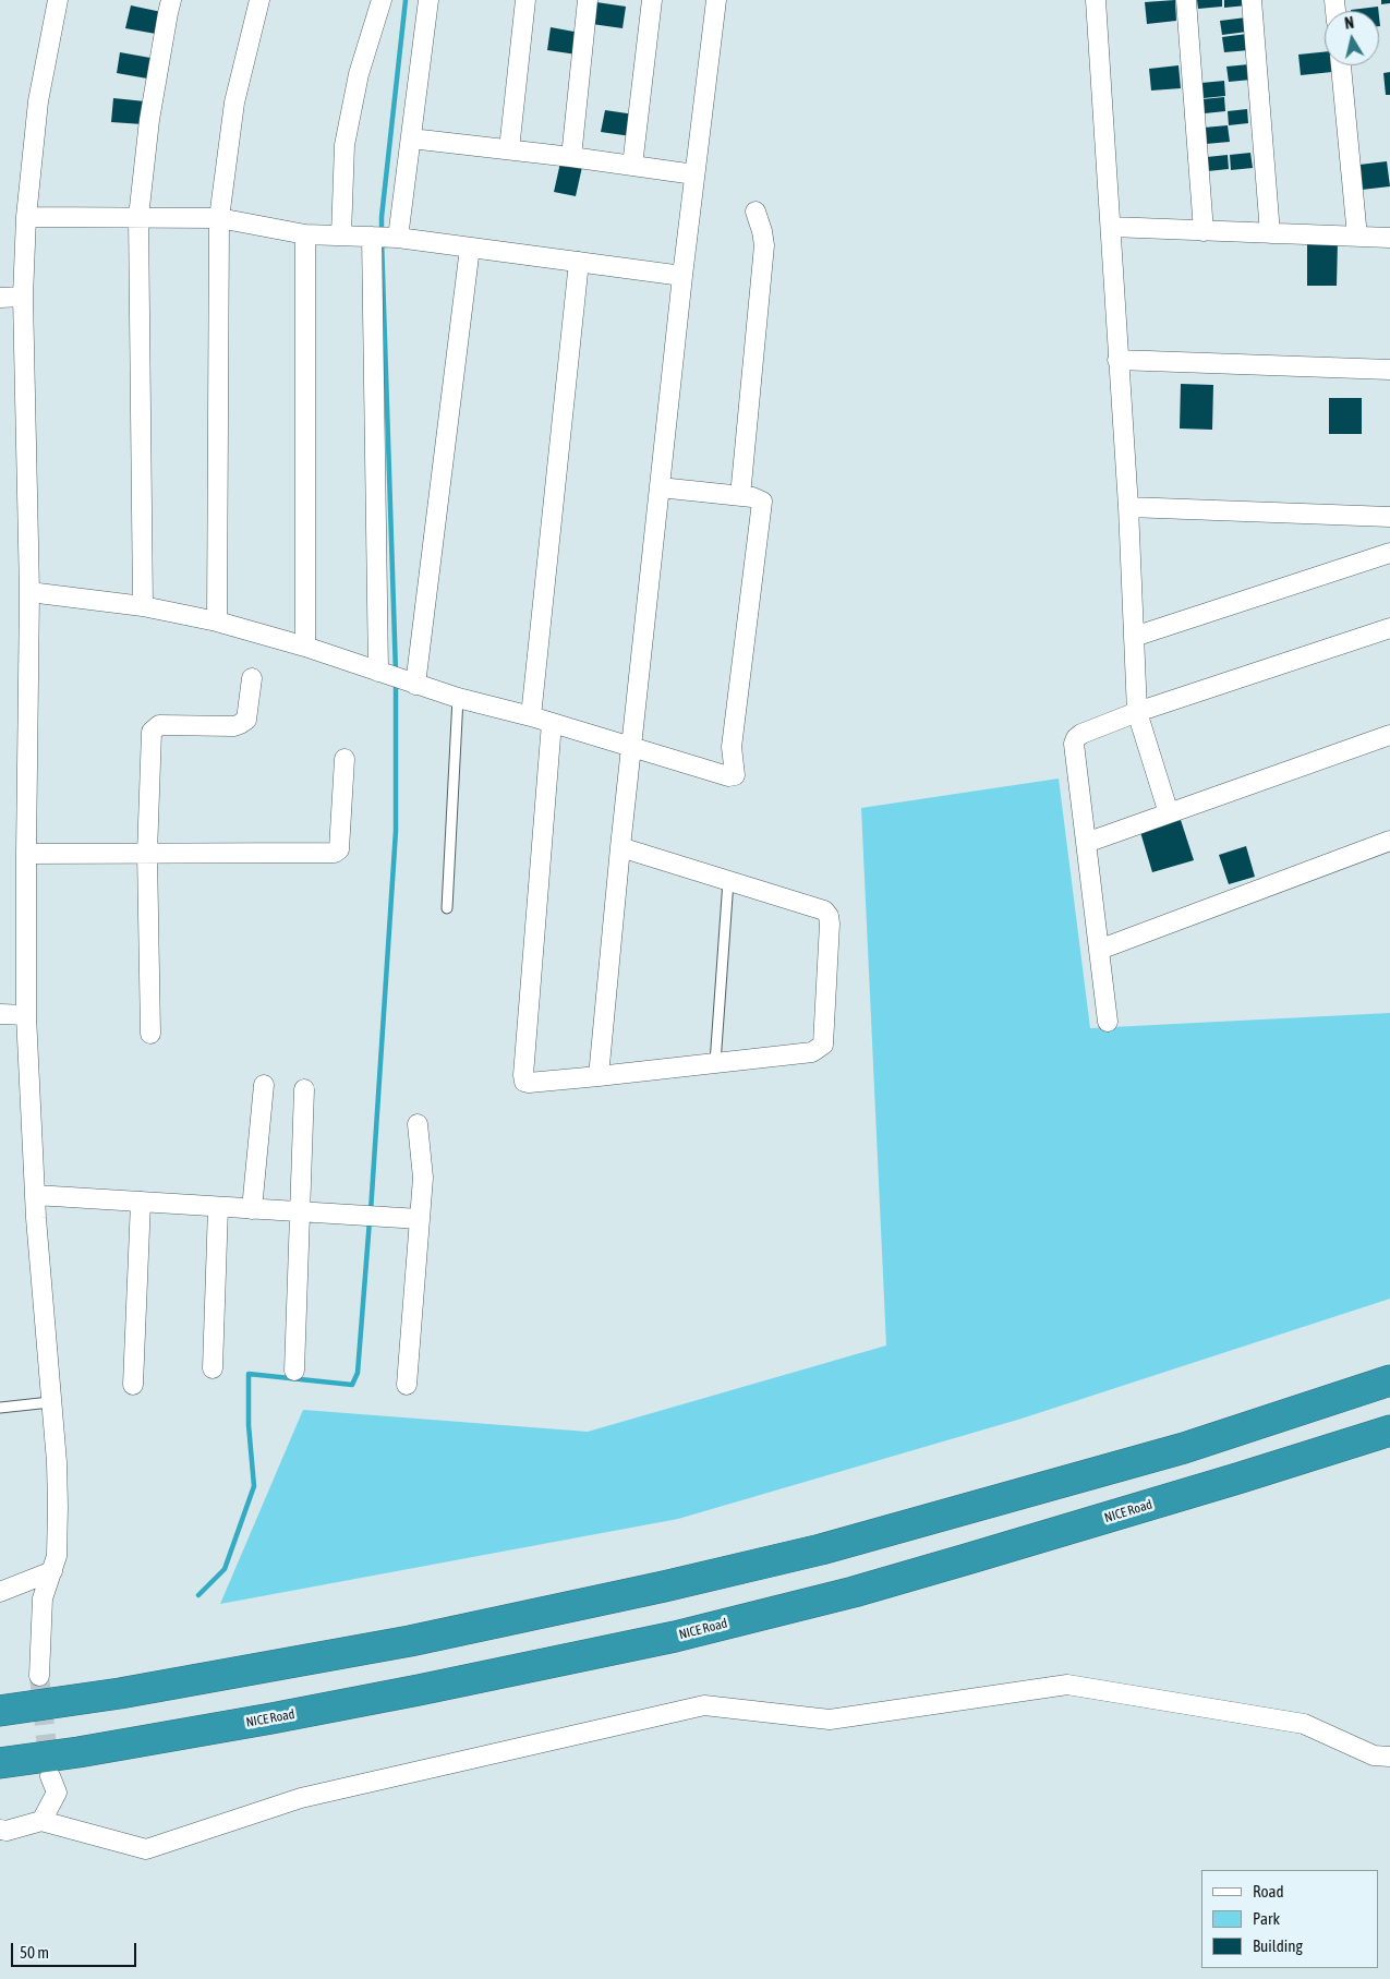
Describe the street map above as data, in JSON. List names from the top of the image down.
{
  "streets": {
    "highway": ["NICE Road"]
  },
  "legend": ["Road", "Park", "Building"],
  "scale_bar": "50 m",
  "north": "top"
}
